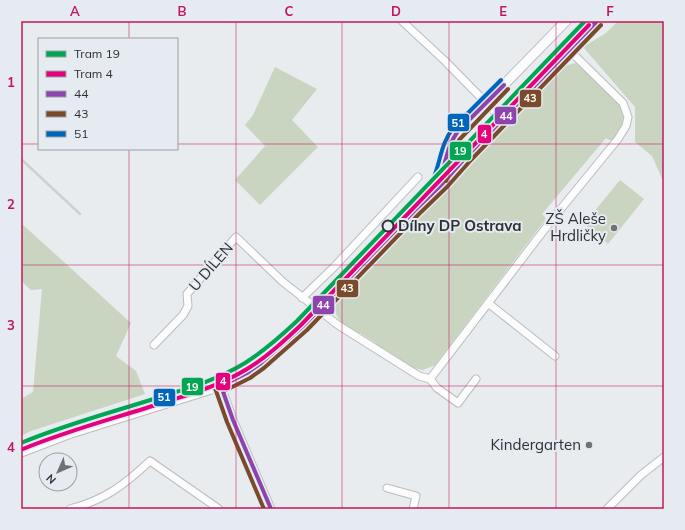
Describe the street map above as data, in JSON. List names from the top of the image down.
{
  "streets": {
    "street": ["U DÍLEN"]
  },
  "places": ["Dílny DP Ostrava", "ZŠ Aleše Hrdličky", "Kindergarten"],
  "lines": [
    "tram line 19",
    "transit line 44",
    "transit line 51",
    "tram line 4",
    "transit line 43"
  ],
  "legend": [
    "Tram 19",
    "Tram 4",
    "44",
    "43",
    "51"
  ],
  "north": "bottom left",
  "grid": {
    "columns": [
      "A",
      "B",
      "C",
      "D",
      "E",
      "F"
    ],
    "rows": [
      "1",
      "2",
      "3",
      "4"
    ]
  }
}
